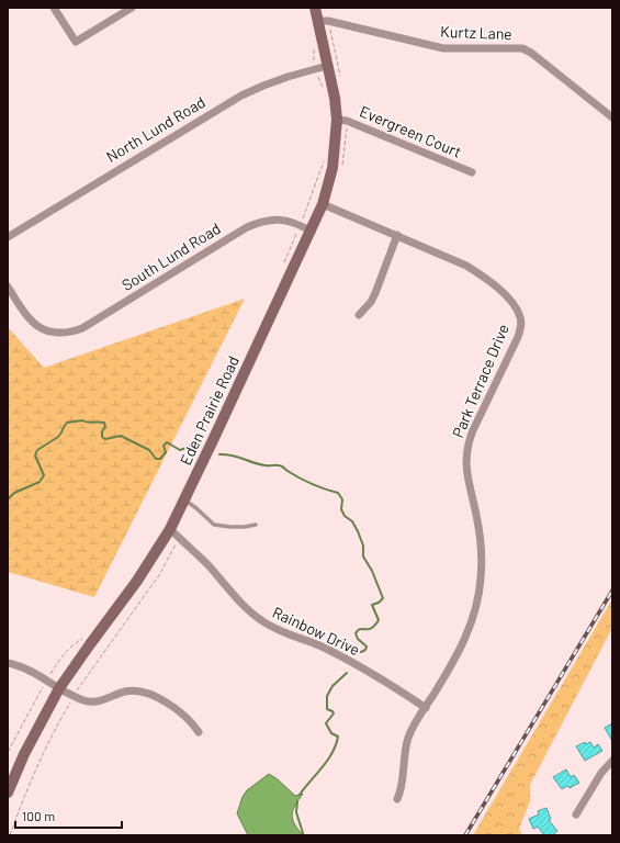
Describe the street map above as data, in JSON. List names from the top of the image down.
{
  "streets": {
    "main road": ["Eden Prairie Road"],
    "street": [
      "Kurtz Lane",
      "North Lund Road",
      "Evergreen Court",
      "South Lund Road",
      "Park Terrace Drive",
      "Rainbow Drive"
    ]
  },
  "crossings": [
    ["Kurtz Lane", "Eden Prairie Road"],
    ["North Lund Road", "Eden Prairie Road"],
    ["Evergreen Court", "Eden Prairie Road"],
    ["South Lund Road", "Eden Prairie Road"],
    ["Park Terrace Drive", "Eden Prairie Road"],
    ["Park Terrace Drive", "Rainbow Drive"],
    ["Eden Prairie Road", "Rainbow Drive"]
  ],
  "scale_bar": "100 m"
}
